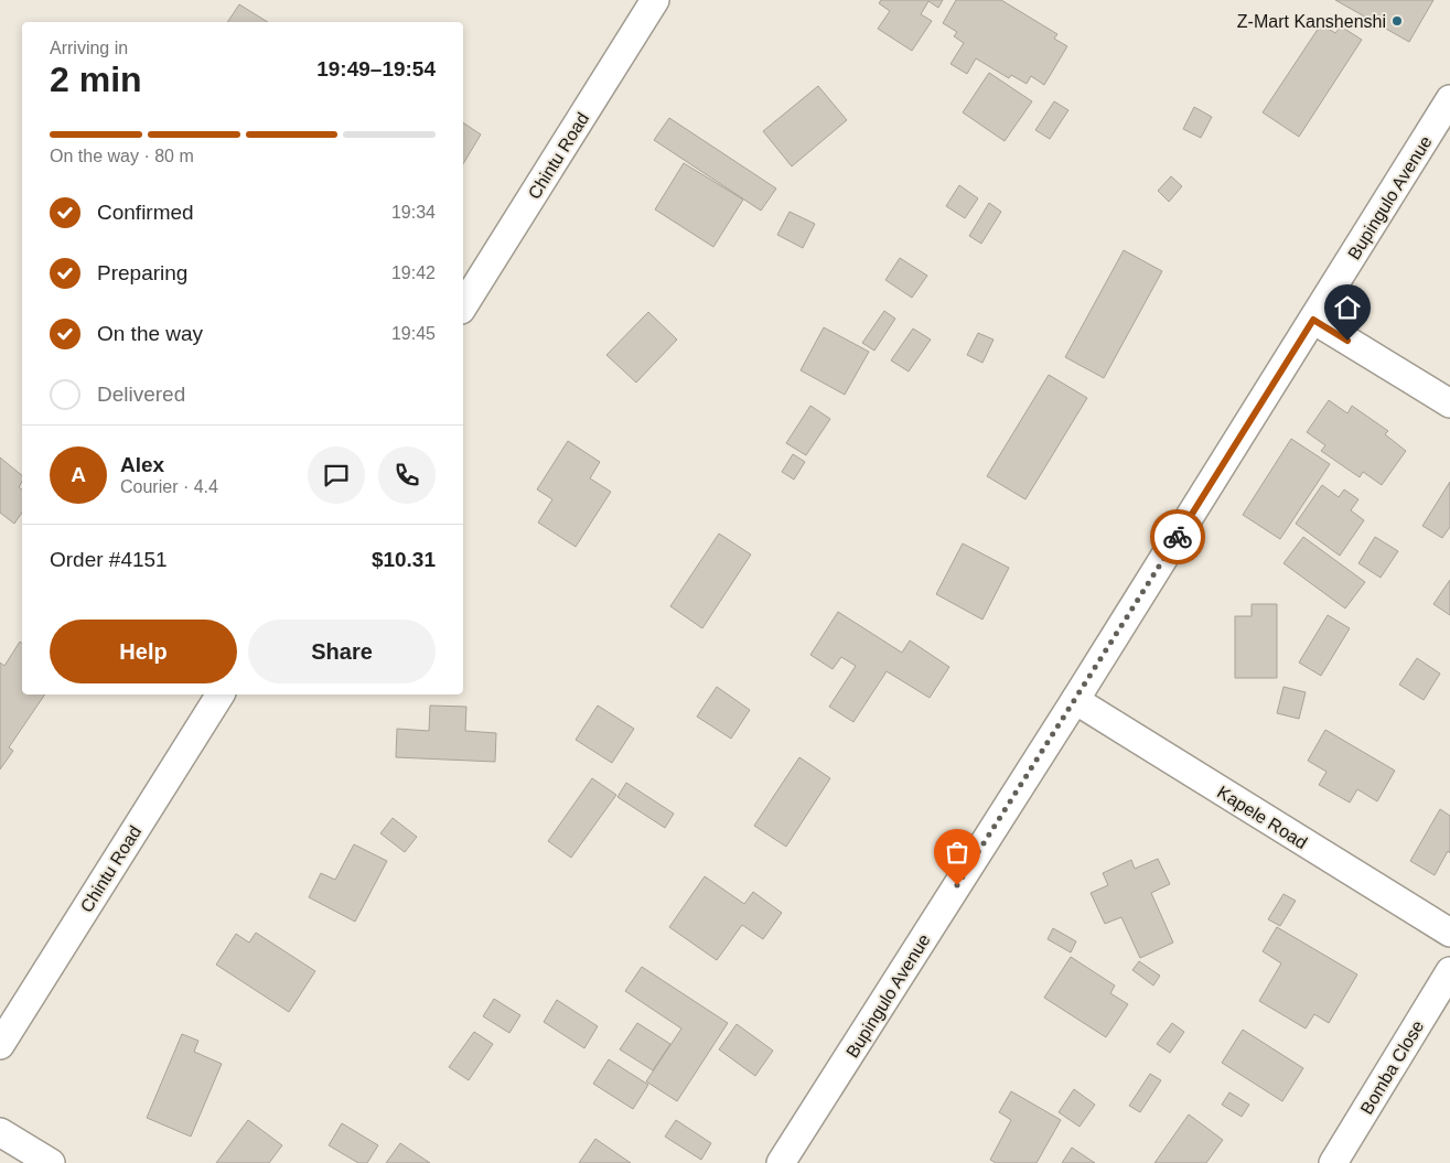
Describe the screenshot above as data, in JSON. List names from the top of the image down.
{
  "streets": {
    "street": [
      "Chintu Road",
      "Bupingulo Avenue",
      "Kapele Road",
      "Bomba Close"
    ]
  },
  "crossings": [
    ["Bupingulo Avenue", "Kapele Road"]
  ],
  "places": ["Z-Mart Kanshenshi"],
  "page": {
    "heading": ["2 min", "Arriving in", "19:49–19:54"],
    "panel": [
      "Alex",
      "Courier · 4.4",
      "Order #4151",
      "$10.31"
    ],
    "bar": "On the way · 80 m",
    "list": [
      ["Confirmed", "19:34"],
      ["Preparing", "19:42"],
      ["On the way", "19:45"],
      "Delivered"
    ],
    "round": "A",
    "buttons": ["Help", "Share"]
  }
}
